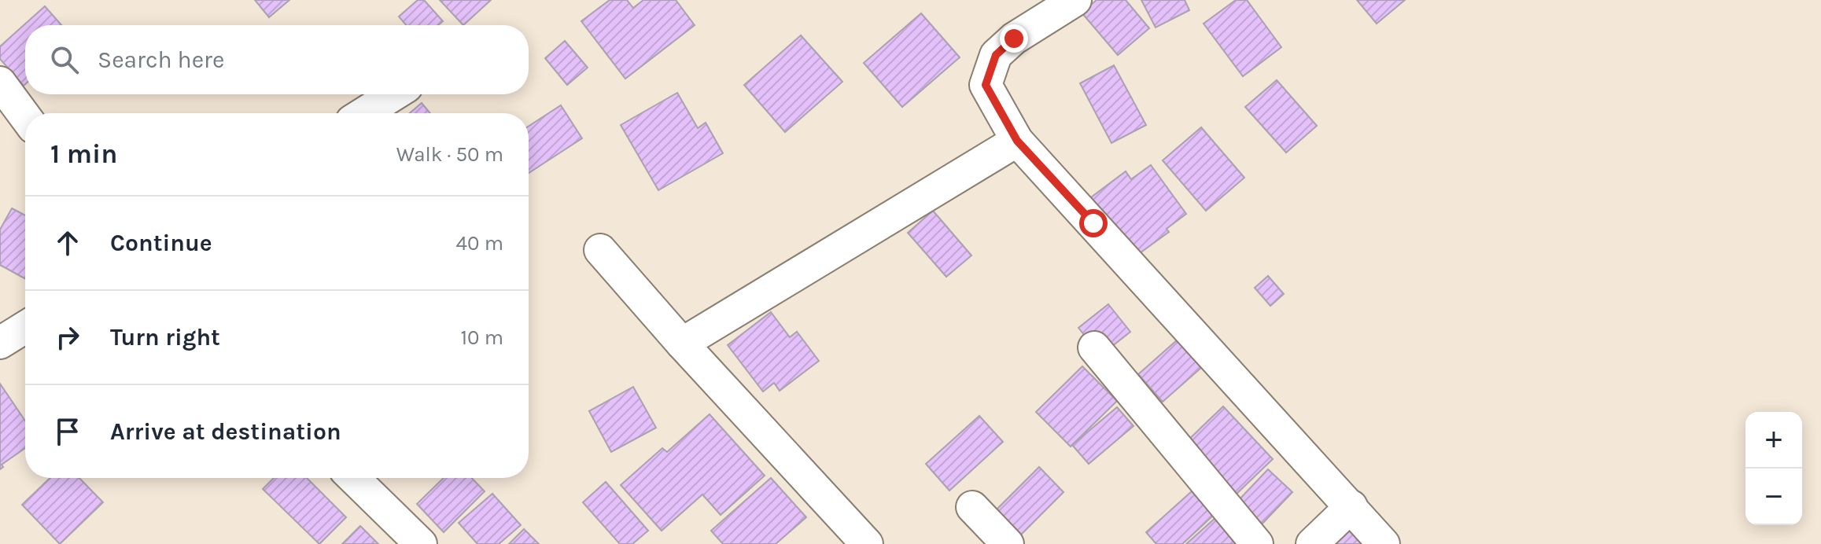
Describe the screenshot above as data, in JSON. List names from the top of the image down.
{
  "page": {
    "search": "Search here",
    "heading": ["1 min", "Walk · 50 m"],
    "list": [
      ["Continue", "40 m"],
      ["Turn right", "10 m"],
      "Arrive at destination"
    ],
    "map_buttons": ["+", "−"]
  }
}
